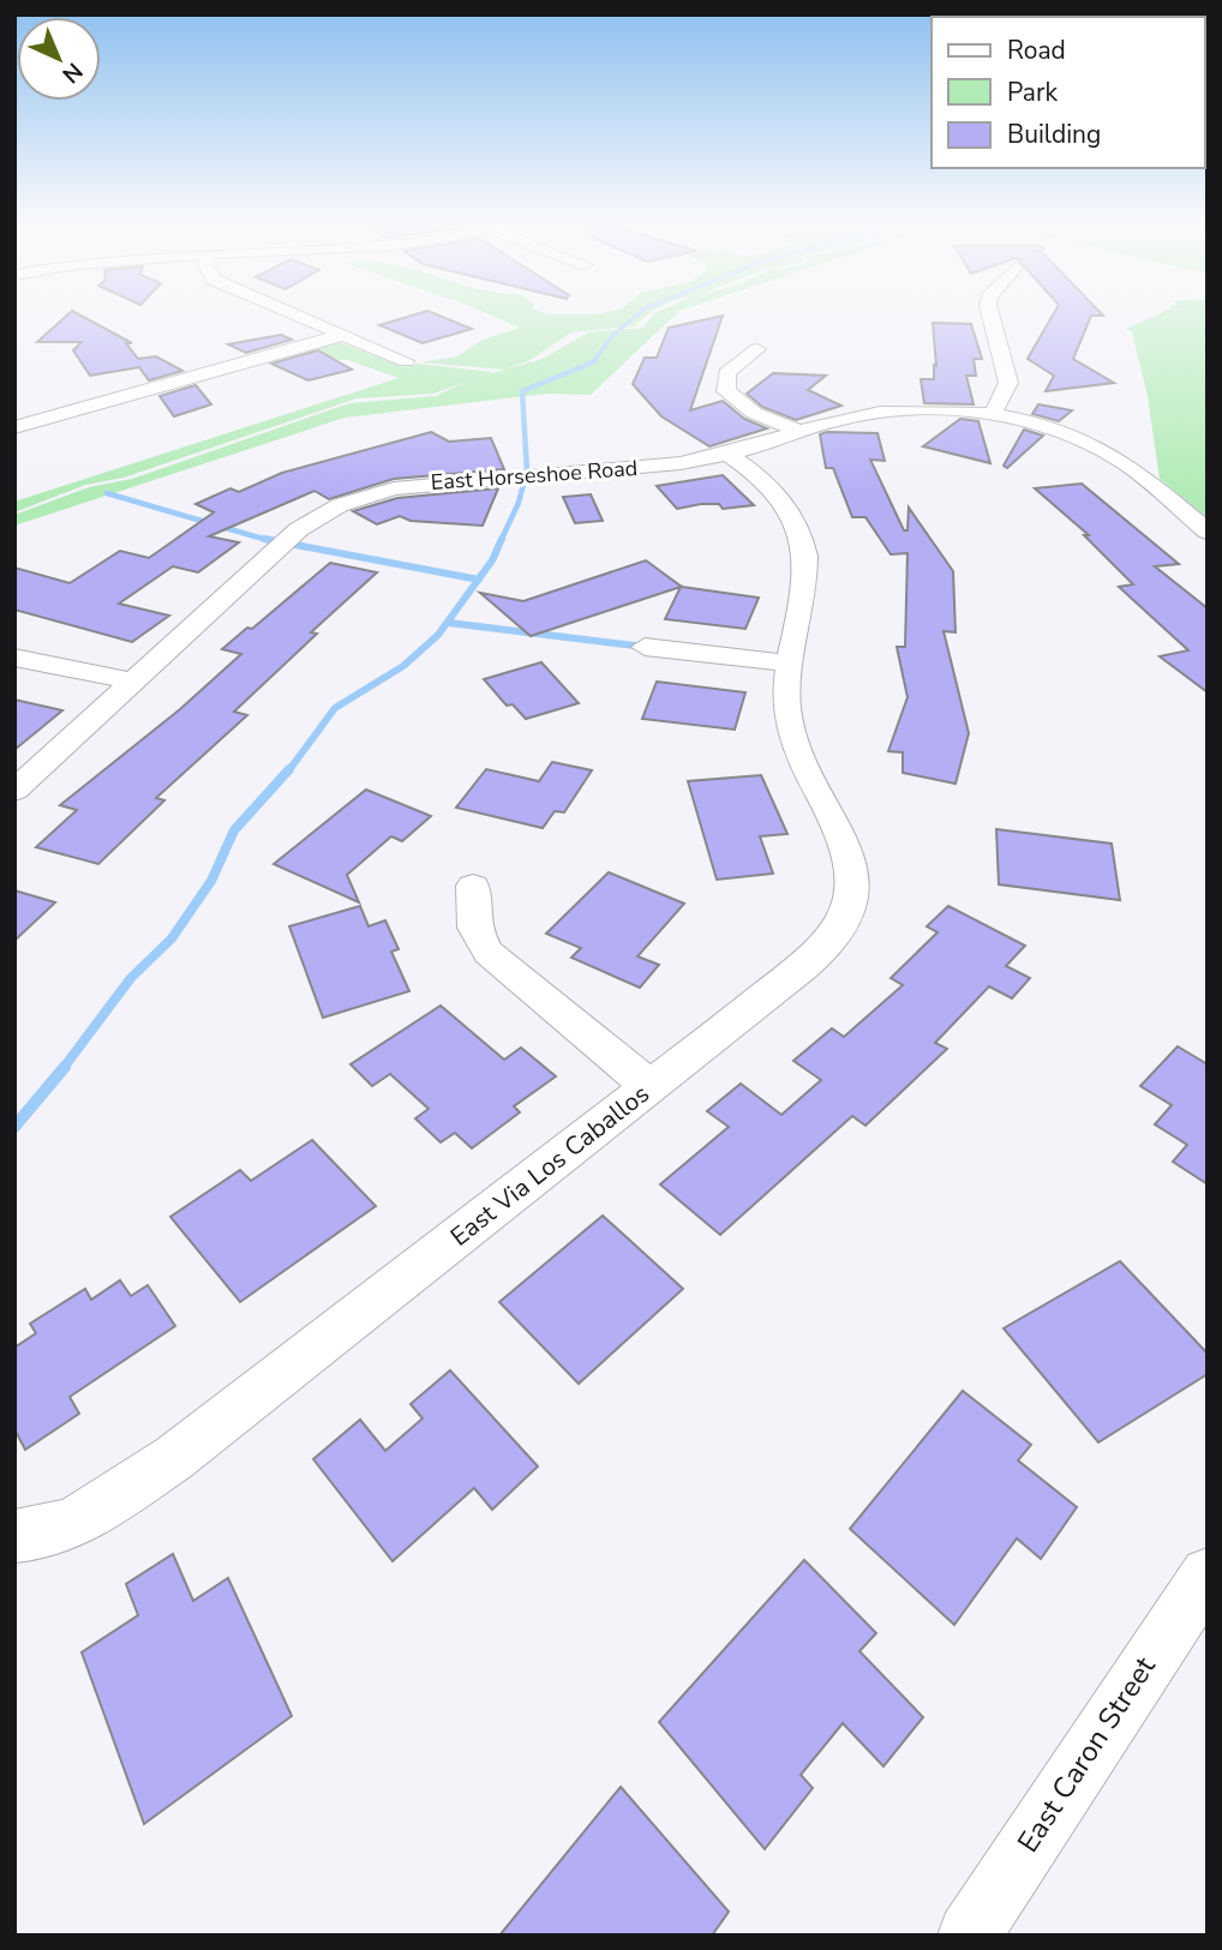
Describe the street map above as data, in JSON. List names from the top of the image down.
{
  "streets": {
    "street": ["East Horseshoe Road", "East Via Los Caballos", "East Caron Street"]
  },
  "crossings": [
    ["East Horseshoe Road", "East Via Los Caballos"]
  ],
  "legend": ["Road", "Park", "Building"],
  "north": "bottom right"
}
